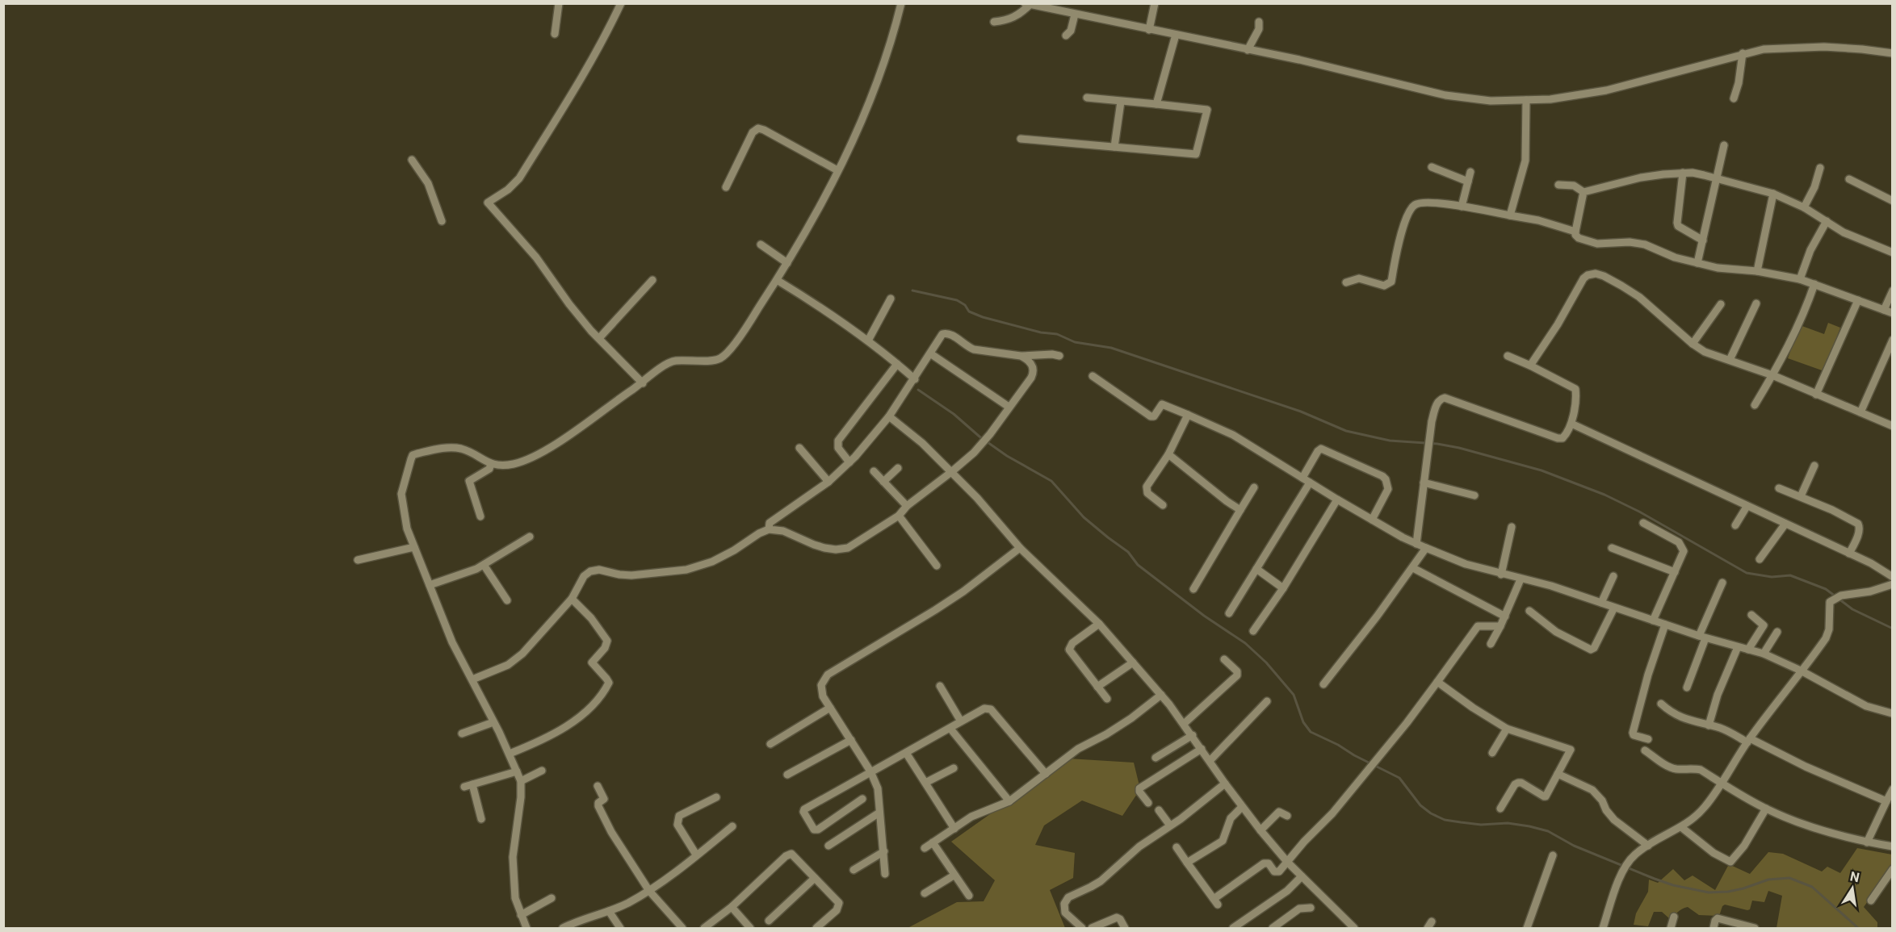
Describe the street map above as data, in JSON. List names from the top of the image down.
{
  "north": "top"
}
